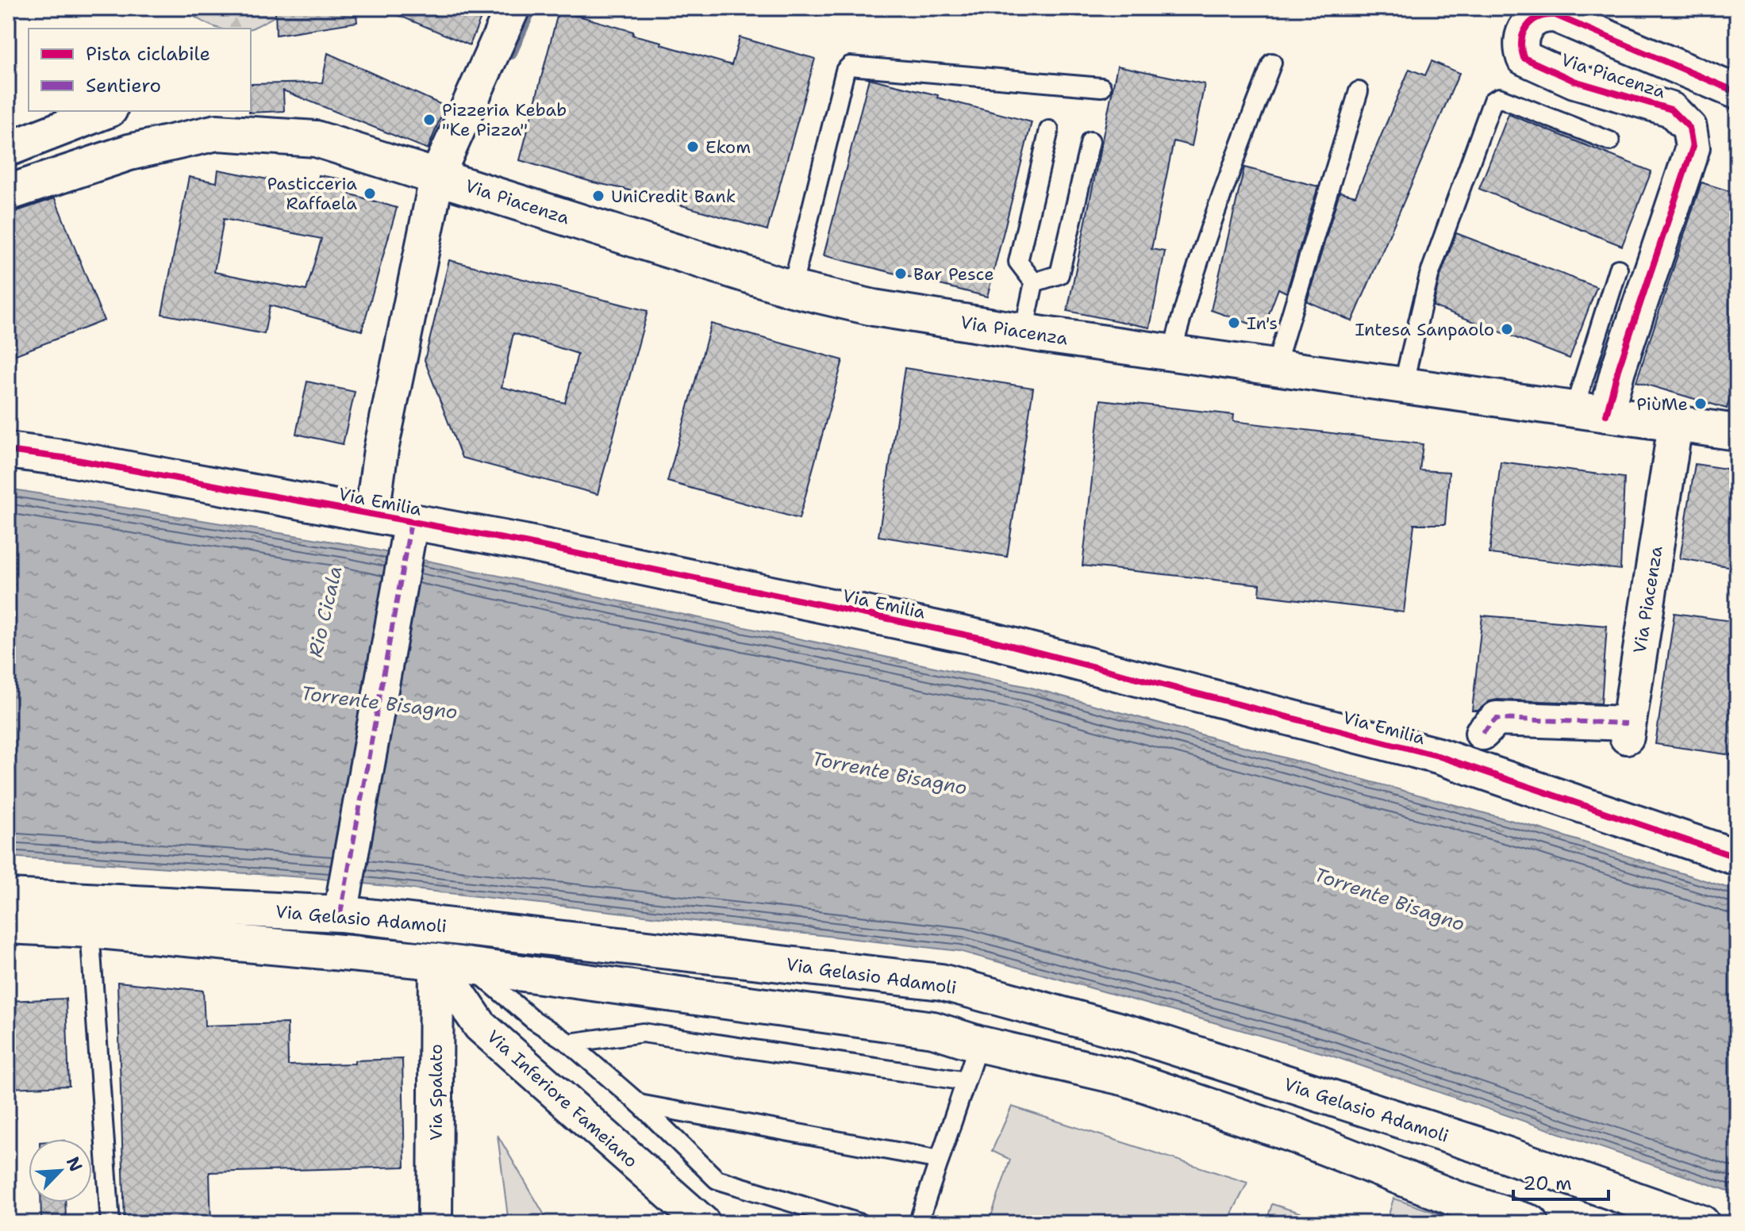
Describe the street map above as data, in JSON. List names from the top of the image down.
{
  "streets": {
    "main road": ["Via Piacenza", "Via Emilia", "Via Gelasio Adamoli"],
    "street": ["Via Spalato", "Via Inferiore Fameiano"]
  },
  "crossings": [
    ["Via Gelasio Adamoli", "Via Spalato"],
    ["Via Gelasio Adamoli", "Via Inferiore Fameiano"],
    ["Via Spalato", "Via Inferiore Fameiano"]
  ],
  "water": ["Rio Cicala", "Torrente Bisagno"],
  "places": [
    "Pizzeria Kebab \"Ke Pizza\"",
    "Ekom",
    "Pasticceria Raffaela",
    "UniCredit Bank",
    "Bar Pesce",
    "In's",
    "Intesa Sanpaolo",
    "PiùMe"
  ],
  "legend": ["Pista ciclabile", "Sentiero"],
  "scale_bar": "20 m",
  "north": "top right"
}
